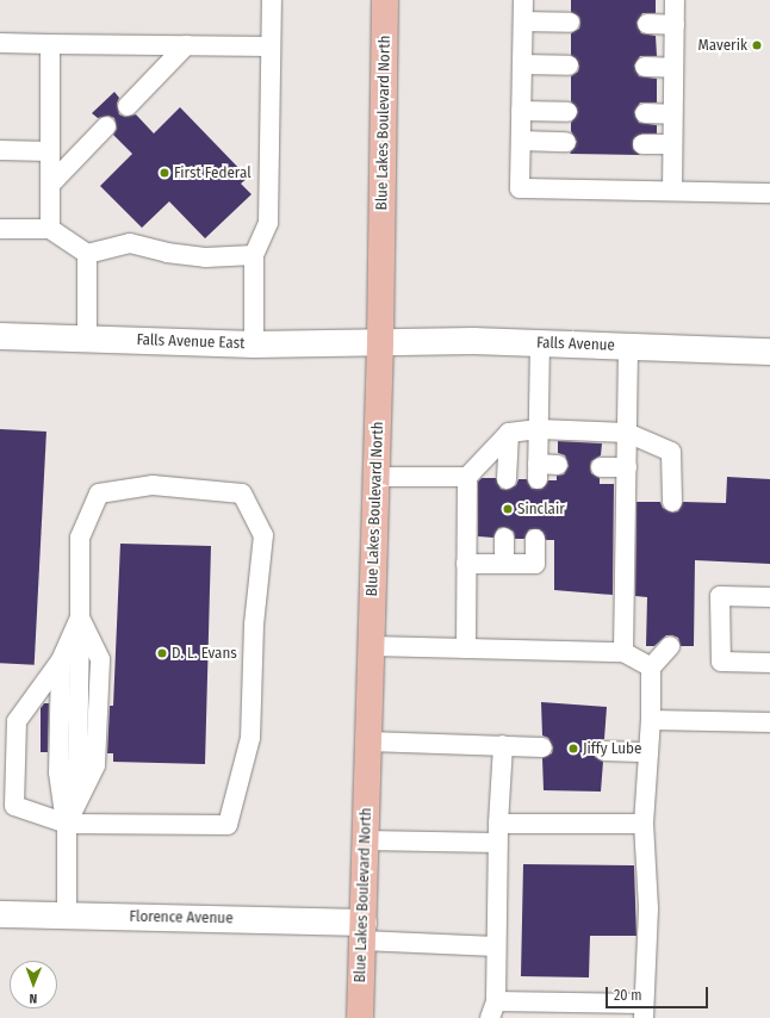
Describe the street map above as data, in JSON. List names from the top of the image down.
{
  "streets": {
    "main road": [
      "Blue Lakes Boulevard North",
      "Falls Avenue East",
      "Falls Avenue",
      "Florence Avenue"
    ]
  },
  "crossings": [
    ["Blue Lakes Boulevard North", "Falls Avenue East"],
    ["Blue Lakes Boulevard North", "Falls Avenue"],
    ["Blue Lakes Boulevard North", "Florence Avenue"],
    ["Falls Avenue East", "Falls Avenue"]
  ],
  "places": [
    "Maverik",
    "First Federal",
    "Sinclair",
    "D. L. Evans",
    "Jiffy Lube"
  ],
  "scale_bar": "20 m",
  "north": "bottom"
}
